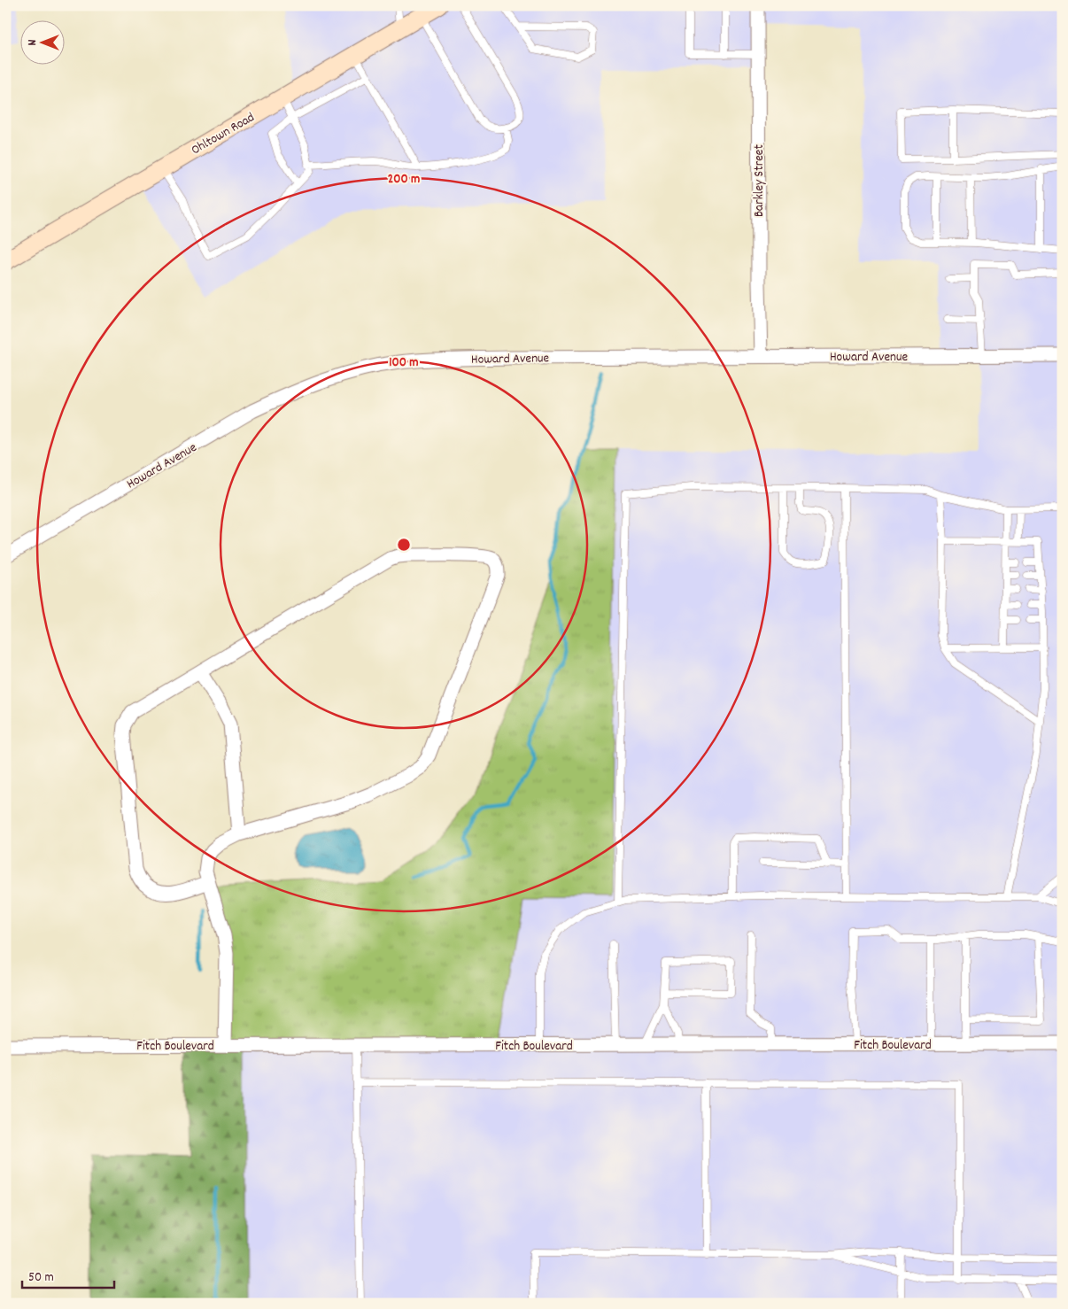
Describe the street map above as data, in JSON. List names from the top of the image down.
{
  "streets": {
    "street": [
      "Ohltown Road",
      "Barkley Street",
      "Howard Avenue",
      "Fitch Boulevard"
    ]
  },
  "crossings": [
    ["Barkley Street", "Howard Avenue"]
  ],
  "scale_bar": "50 m",
  "north": "left",
  "rings": ["200 m", "100 m"]
}
